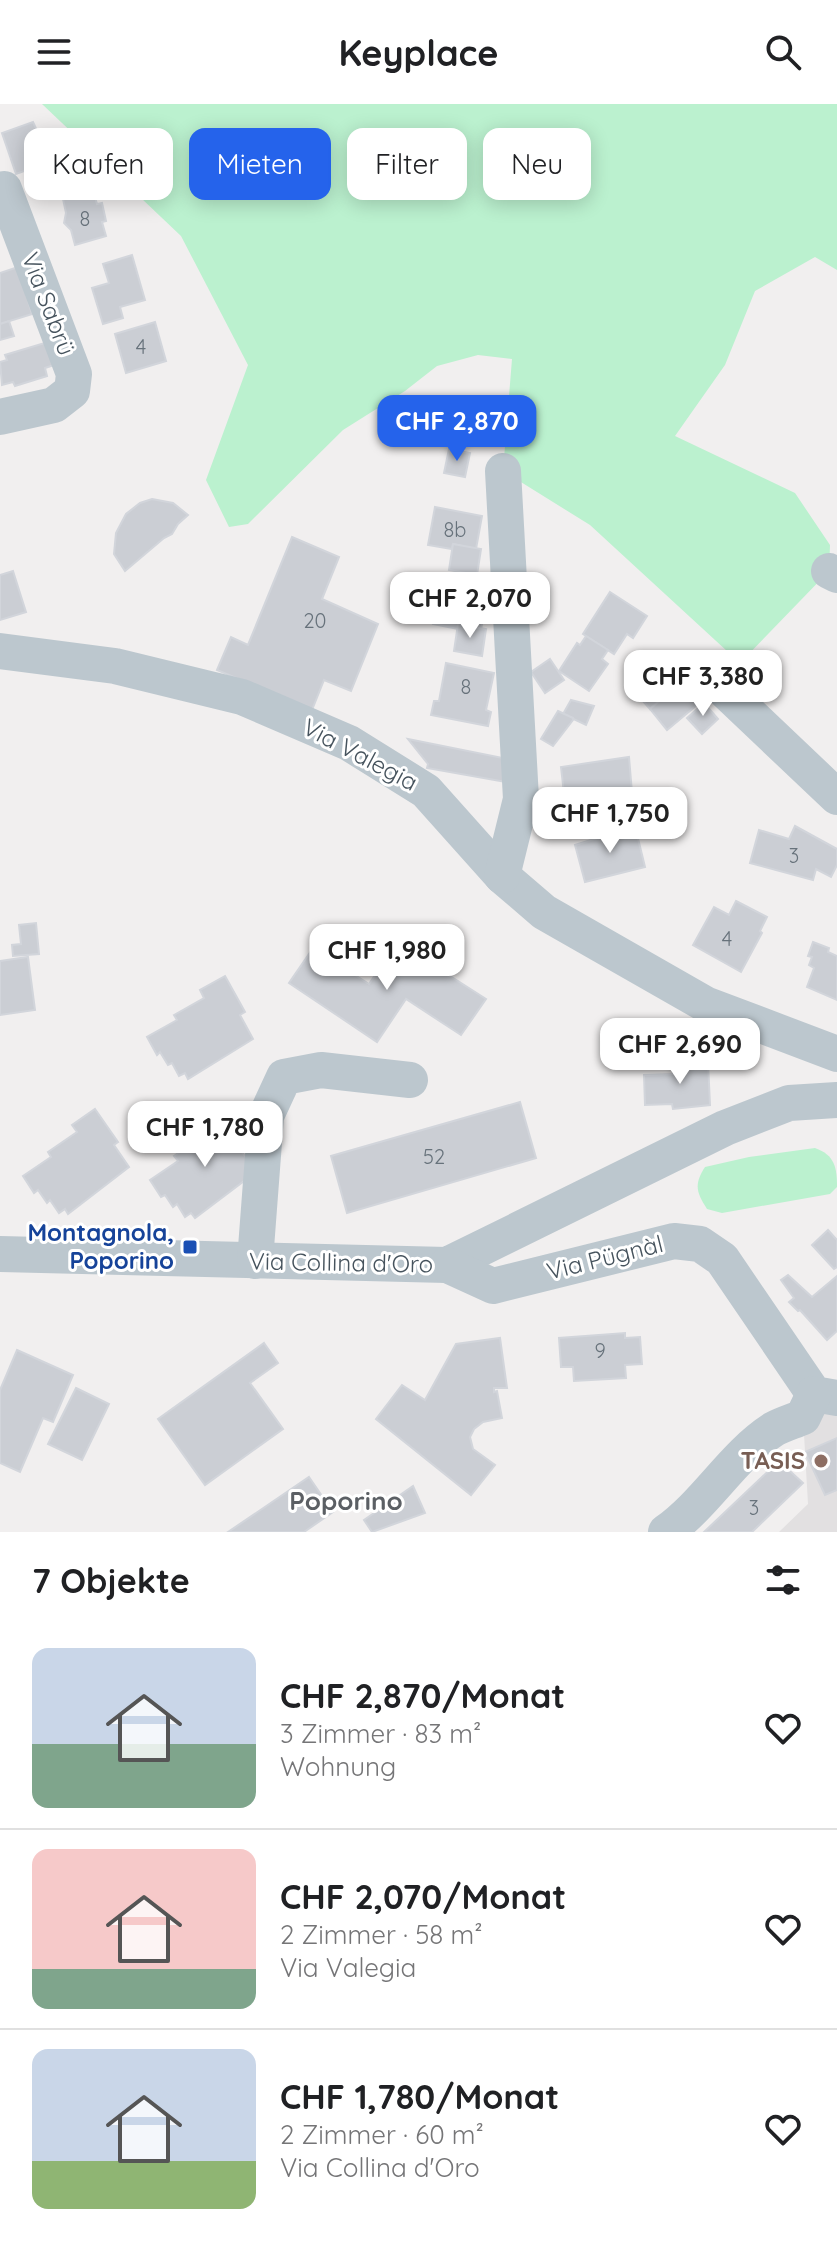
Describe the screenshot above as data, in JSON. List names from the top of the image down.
{
  "streets": {
    "street": [
      "Via Sabrü",
      "Via Valegia",
      "Via Pügnàl",
      "Via Collina d'Oro"
    ]
  },
  "crossings": [
    ["Via Pügnàl", "Via Collina d'Oro"]
  ],
  "districts": ["Poporino"],
  "places": {
    "transit": ["Montagnola, Poporino"],
    "other": ["TASIS"]
  },
  "house_numbers": [
    "8",
    "4",
    "8b",
    "20",
    "8",
    "3",
    "4",
    "52",
    "9",
    "3"
  ],
  "page": {
    "header": "Keyplace",
    "chip": [
      "Kaufen",
      "Mieten",
      "Filter",
      "Neu"
    ],
    "price": [
      "CHF 2,870",
      "CHF 2,070",
      "CHF 3,380",
      "CHF 1,750",
      "CHF 1,980",
      "CHF 2,690",
      "CHF 1,780"
    ],
    "heading": "7 Objekte",
    "list": [
      {
        "name": "CHF 2,870/Monat",
        "note": "3 Zimmer · 83 m² · Wohnung"
      },
      {
        "name": "CHF 2,070/Monat",
        "note": "2 Zimmer · 58 m² · Via Valegia"
      },
      {
        "name": "CHF 1,780/Monat",
        "note": "2 Zimmer · 60 m² · Via Collina d'Oro"
      }
    ]
  }
}
